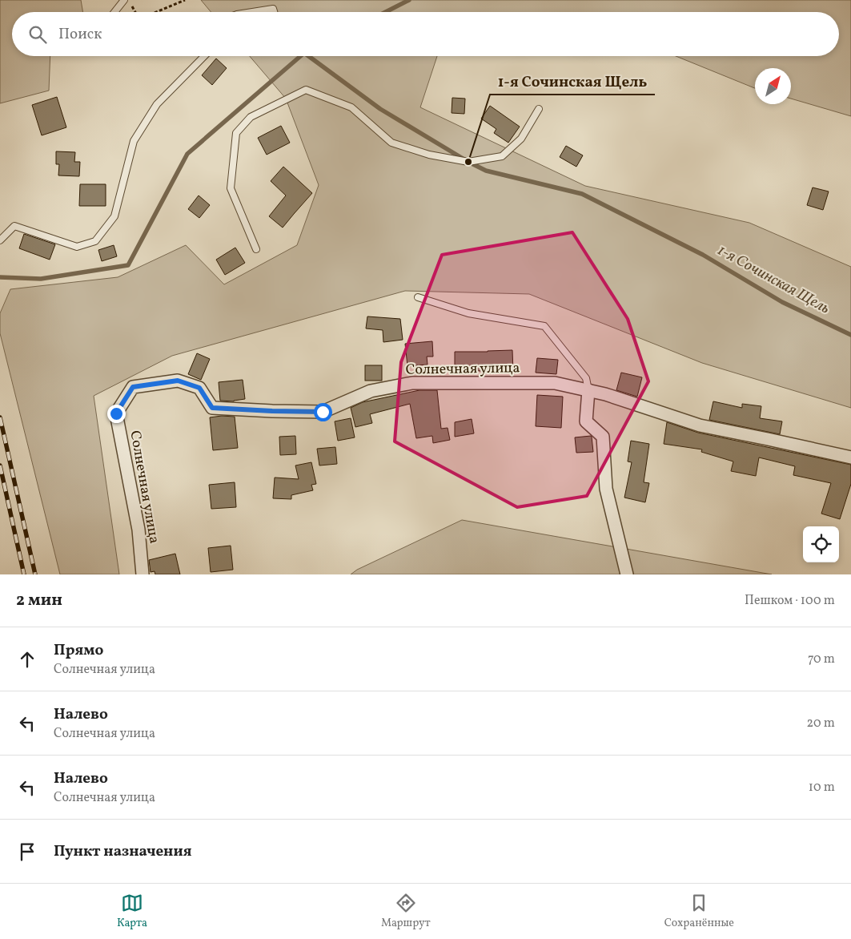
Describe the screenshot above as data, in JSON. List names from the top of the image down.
{
  "streets": {
    "street": ["Солнечная улица"]
  },
  "water": ["1-я Сочинская Щель"],
  "places": ["1-я Сочинская Щель"],
  "north": "top right",
  "page": {
    "search": "Поиск",
    "heading": ["2 мин", "Пешком · 100 m"],
    "list": [
      ["Прямо", "Солнечная улица", "70 m"],
      ["Налево", "Солнечная улица", "20 m"],
      ["Налево", "Солнечная улица", "10 m"],
      "Пункт назначения"
    ],
    "nav": ["Карта", "Маршрут", "Сохранённые"]
  }
}
